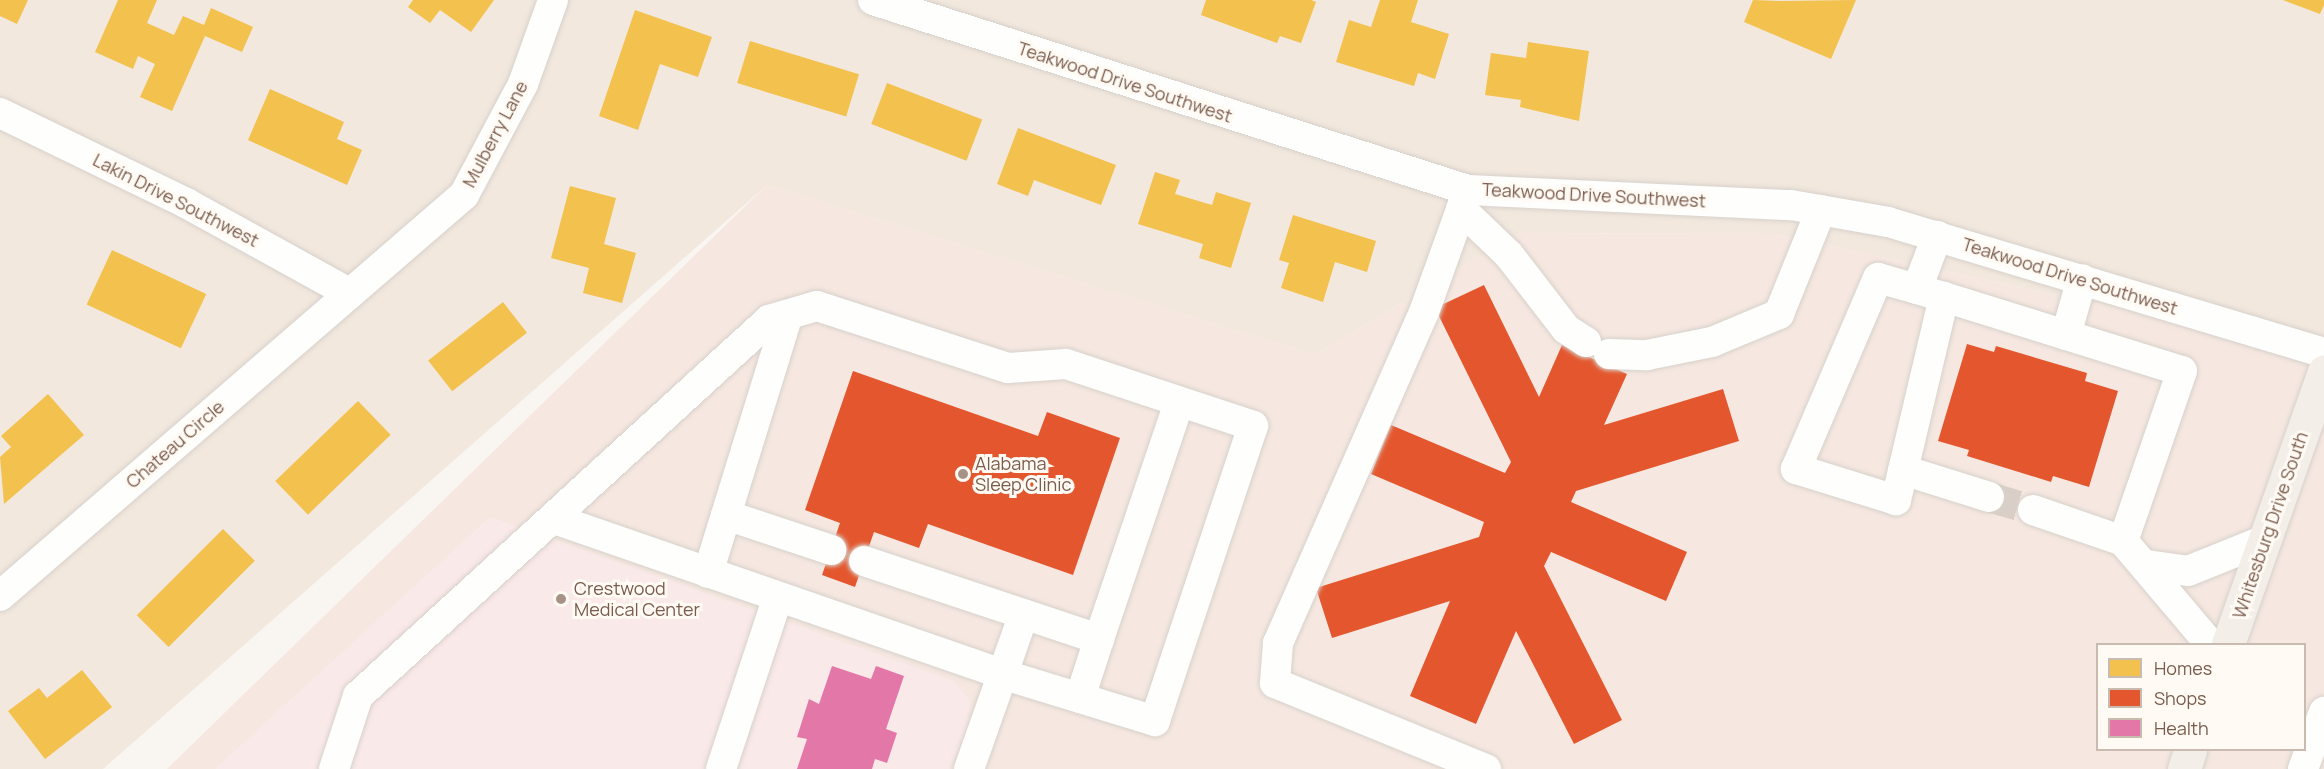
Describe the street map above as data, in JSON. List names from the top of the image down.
{
  "streets": {
    "main road": ["Whitesburg Drive South"],
    "street": [
      "Teakwood Drive Southwest",
      "Mulberry Lane",
      "Lakin Drive Southwest",
      "Chateau Circle"
    ]
  },
  "crossings": [
    ["Mulberry Lane", "Lakin Drive Southwest"],
    ["Mulberry Lane", "Chateau Circle"],
    ["Lakin Drive Southwest", "Chateau Circle"]
  ],
  "places": ["Alabama Sleep Clinic", "Crestwood Medical Center"],
  "legend": ["Homes", "Shops", "Health"]
}
